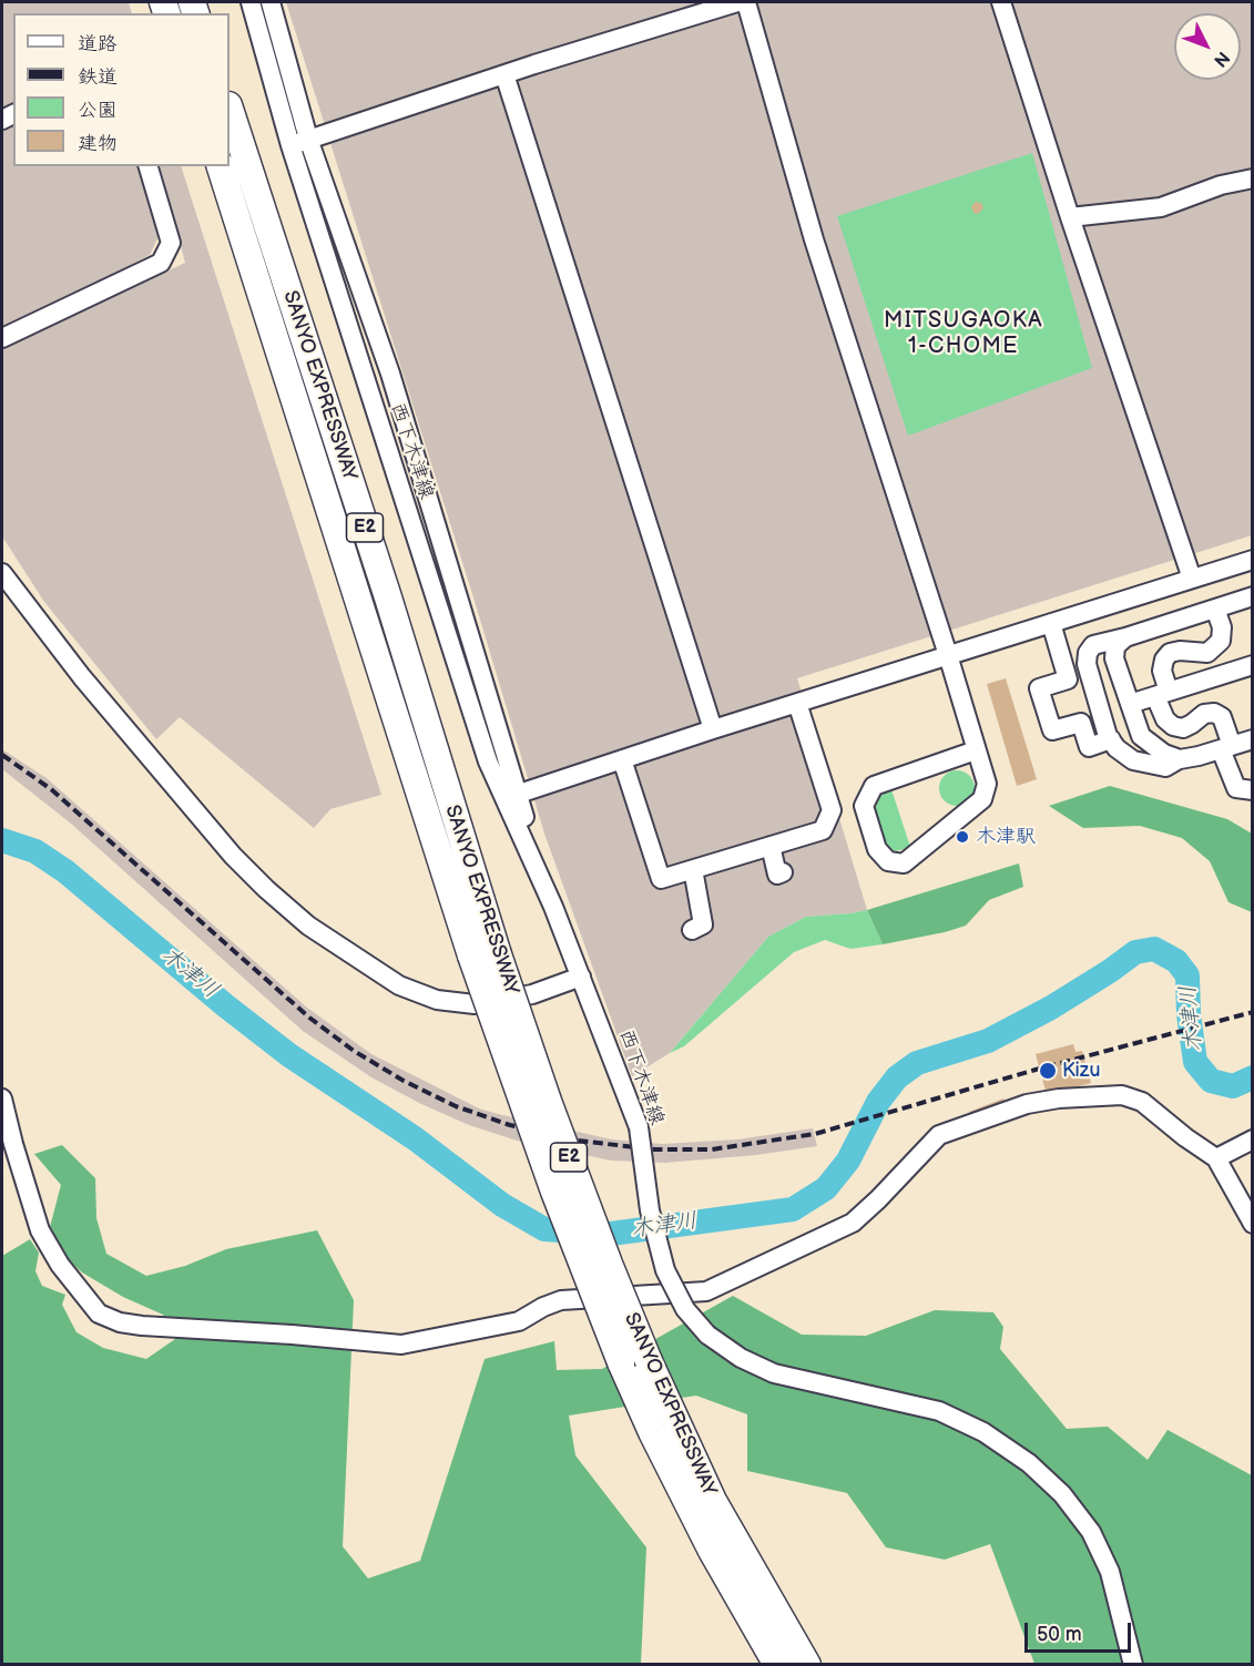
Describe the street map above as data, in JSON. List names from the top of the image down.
{
  "streets": {
    "highway": ["SANYO EXPRESSWAY", "E2"],
    "street": ["西下木津線"]
  },
  "districts": ["MITSUGAOKA 1-CHOME"],
  "water": ["木津川"],
  "places": ["木津駅", "Kizu"],
  "legend": [
    "道路",
    "鉄道",
    "公園",
    "建物"
  ],
  "scale_bar": "50 m",
  "north": "bottom right"
}
